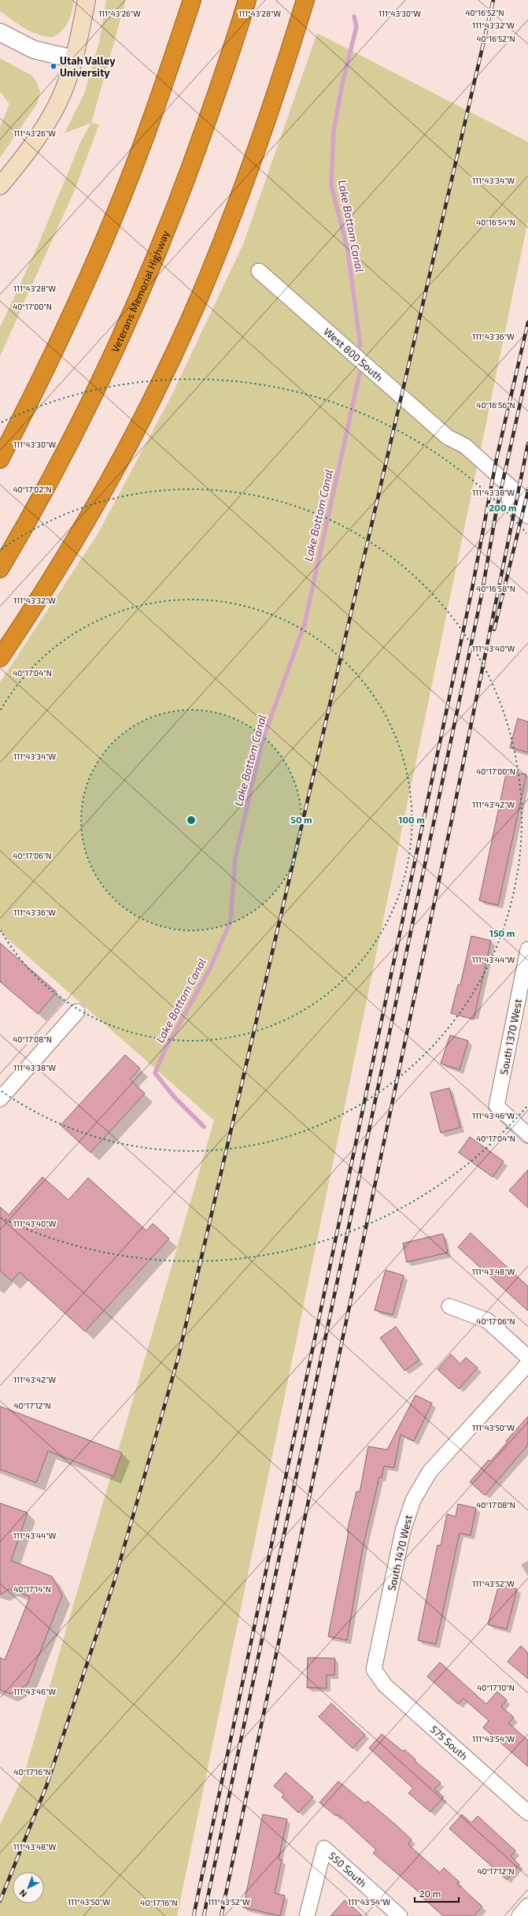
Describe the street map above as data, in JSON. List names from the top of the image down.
{
  "streets": {
    "highway": ["Veterans Memorial Highway"],
    "street": [
      "West 800 South",
      "South 1370 West",
      "South 1470 West",
      "575 South",
      "550 South"
    ]
  },
  "crossings": [
    ["South 1470 West", "575 South"]
  ],
  "water": ["Lake Bottom Canal"],
  "places": ["Utah Valley University"],
  "scale_bar": "20 m",
  "north": "bottom left",
  "coordinates": [
    "40°16'52\"N",
    "111°43'26\"W",
    "111°43'28\"W",
    "111°43'30\"W",
    "111°43'32\"W",
    "111°43'34\"W",
    "40°16'54\"N",
    "40°17'00\"N",
    "111°43'36\"W",
    "40°16'56\"N",
    "40°17'02\"N",
    "111°43'38\"W",
    "40°16'58\"N",
    "111°43'40\"W",
    "40°17'04\"N",
    "111°43'42\"W",
    "40°17'06\"N",
    "111°43'44\"W",
    "40°17'08\"N",
    "111°43'46\"W",
    "111°43'48\"W",
    "40°17'12\"N",
    "111°43'50\"W",
    "111°43'52\"W",
    "40°17'14\"N",
    "40°17'10\"N",
    "111°43'54\"W",
    "40°17'16\"N"
  ],
  "rings": [
    "200 m",
    "50 m",
    "100 m",
    "150 m"
  ]
}
